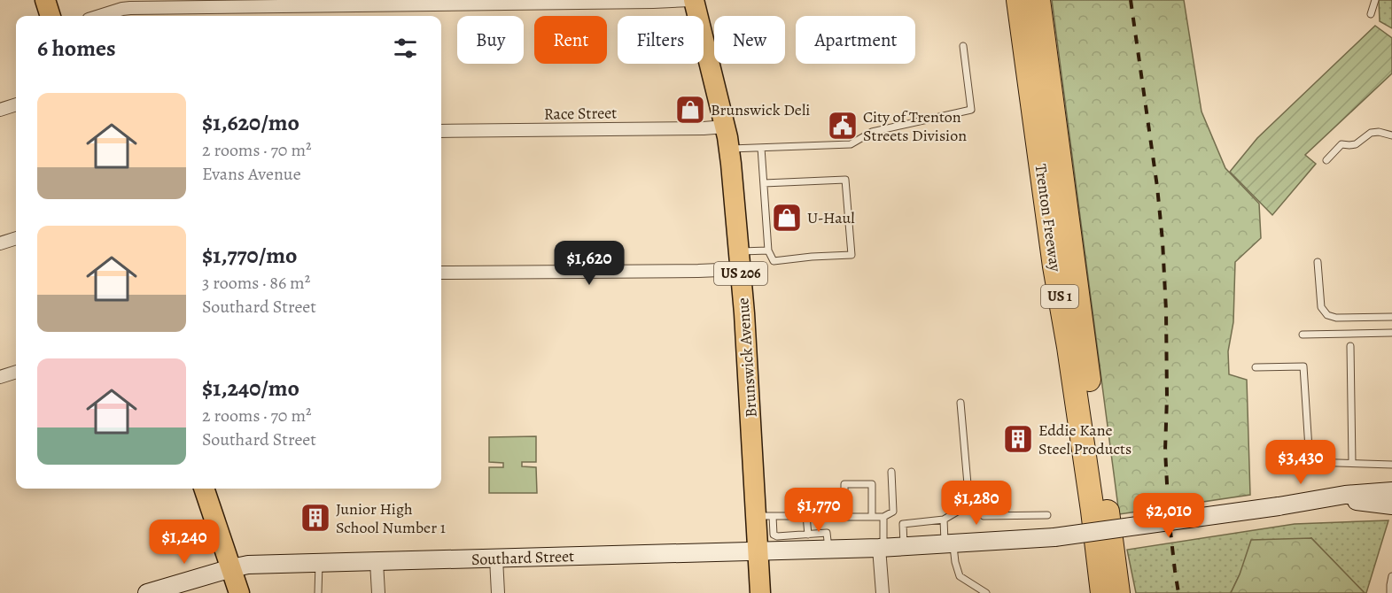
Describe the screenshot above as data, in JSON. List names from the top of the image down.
{
  "streets": {
    "highway": ["Trenton Freeway", "US 1"],
    "main road": ["US 206", "Brunswick Avenue"],
    "street": ["Race Street", "Southard Street"]
  },
  "crossings": [
    ["Race Street", "Brunswick Avenue"],
    ["Brunswick Avenue", "Southard Street"]
  ],
  "places": {
    "shop": ["Brunswick Deli", "U-Haul"],
    "public building": ["City of Trenton Streets Division"],
    "building": ["Eddie Kane Steel Products", "Junior High School Number 1"]
  },
  "page": {
    "chip": [
      "Buy",
      "Rent",
      "Filters",
      "New",
      "Apartment"
    ],
    "heading": "6 homes",
    "list": [
      {
        "name": "$1,620/mo",
        "note": "2 rooms · 70 m² · Evans Avenue"
      },
      {
        "name": "$1,770/mo",
        "note": "3 rooms · 86 m² · Southard Street"
      },
      {
        "name": "$1,240/mo",
        "note": "2 rooms · 70 m² · Southard Street"
      }
    ],
    "price": [
      "$1,620",
      "$3,430",
      "$1,280",
      "$1,770",
      "$2,010",
      "$1,240"
    ]
  }
}
